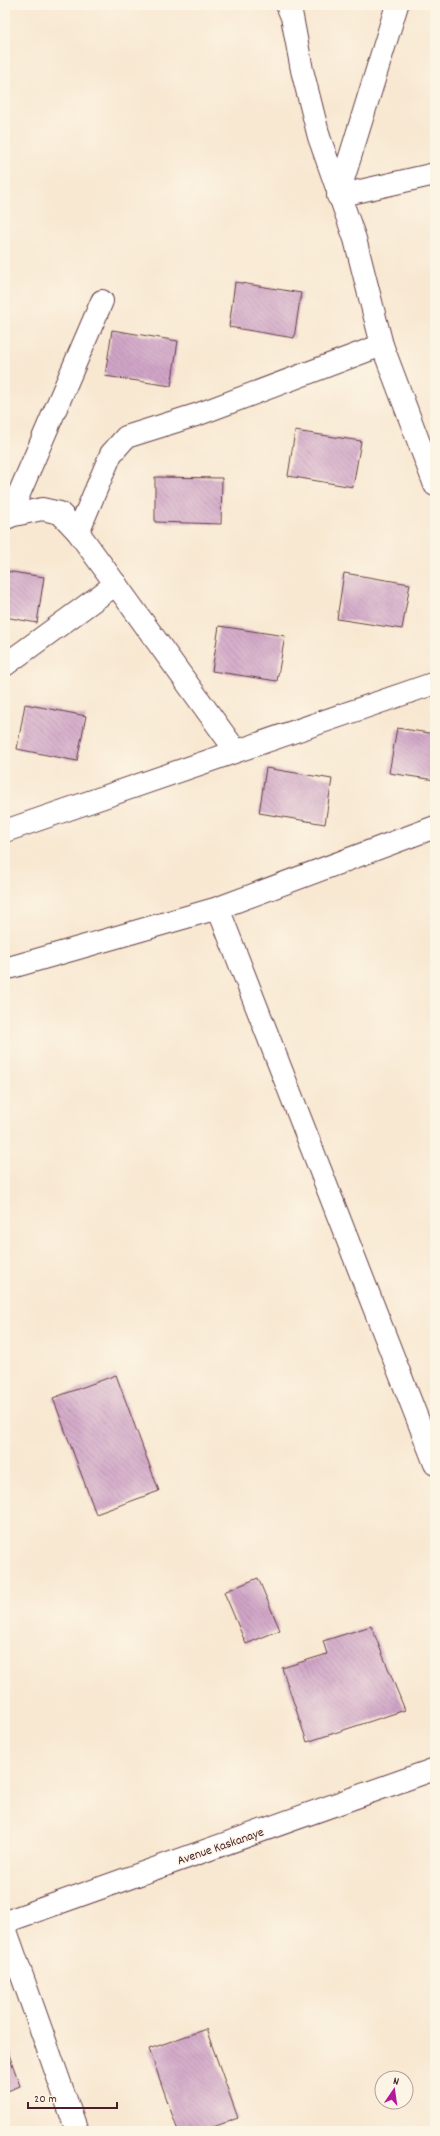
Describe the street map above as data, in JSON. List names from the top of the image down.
{
  "streets": {
    "street": ["Avenue Kaskanaye"]
  },
  "scale_bar": "20 m",
  "north": "top"
}
